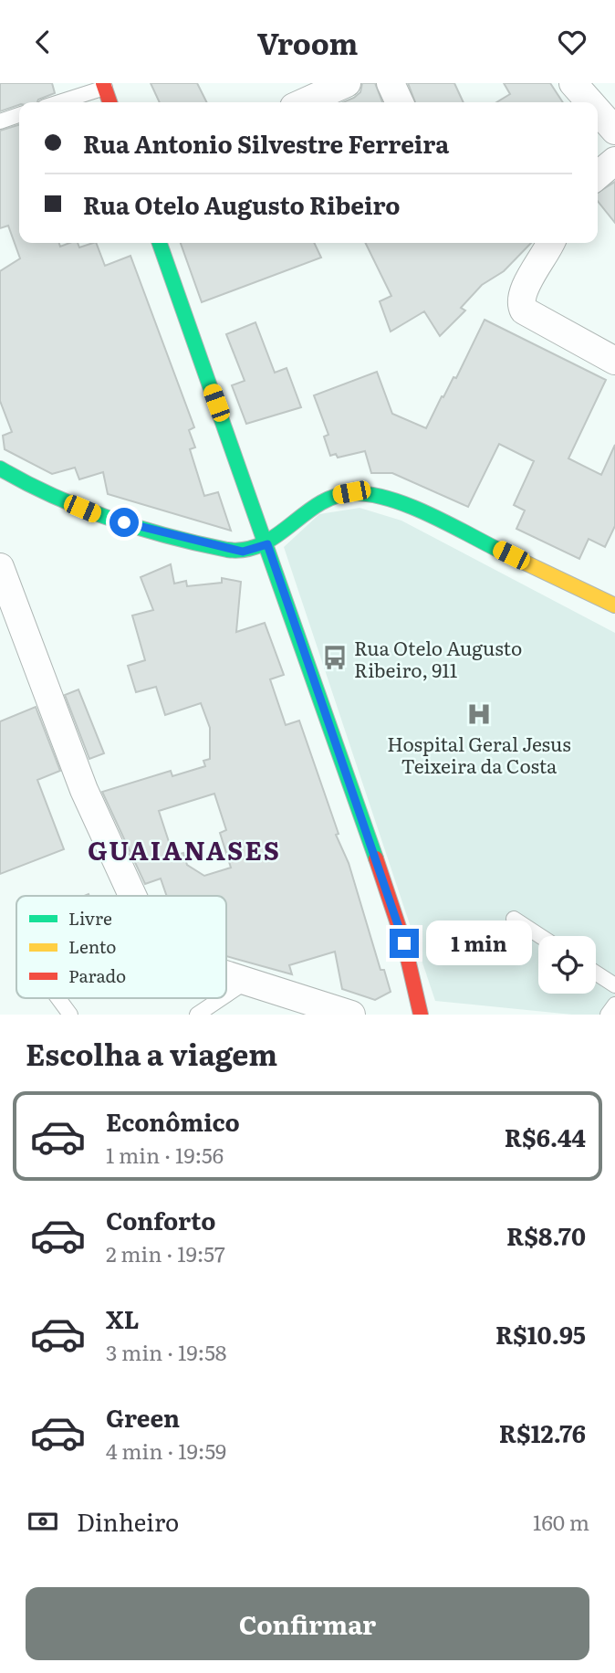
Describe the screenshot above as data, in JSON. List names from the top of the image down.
{
  "districts": ["GUAIANASES"],
  "places": {
    "bus stop": ["Rua Otelo Augusto Ribeiro, 911"],
    "hospital": ["Hospital Geral Jesus Teixeira da Costa"]
  },
  "legend": ["Livre", "Lento", "Parado"],
  "page": {
    "header": "Vroom",
    "banner": ["Rua Antonio Silvestre Ferreira", "Rua Otelo Augusto Ribeiro"],
    "bubble": "1 min",
    "heading": "Escolha a viagem",
    "list": [
      {
        "name": "Econômico",
        "note": "1 min · 19:56",
        "value": "R$6.44"
      },
      {
        "name": "Conforto",
        "note": "2 min · 19:57",
        "value": "R$8.70"
      },
      {
        "name": "XL",
        "note": "3 min · 19:58",
        "value": "R$10.95"
      },
      {
        "name": "Green",
        "note": "4 min · 19:59",
        "value": "R$12.76"
      }
    ],
    "pay": ["Dinheiro", "160 m"],
    "buttons": "Confirmar"
  }
}
